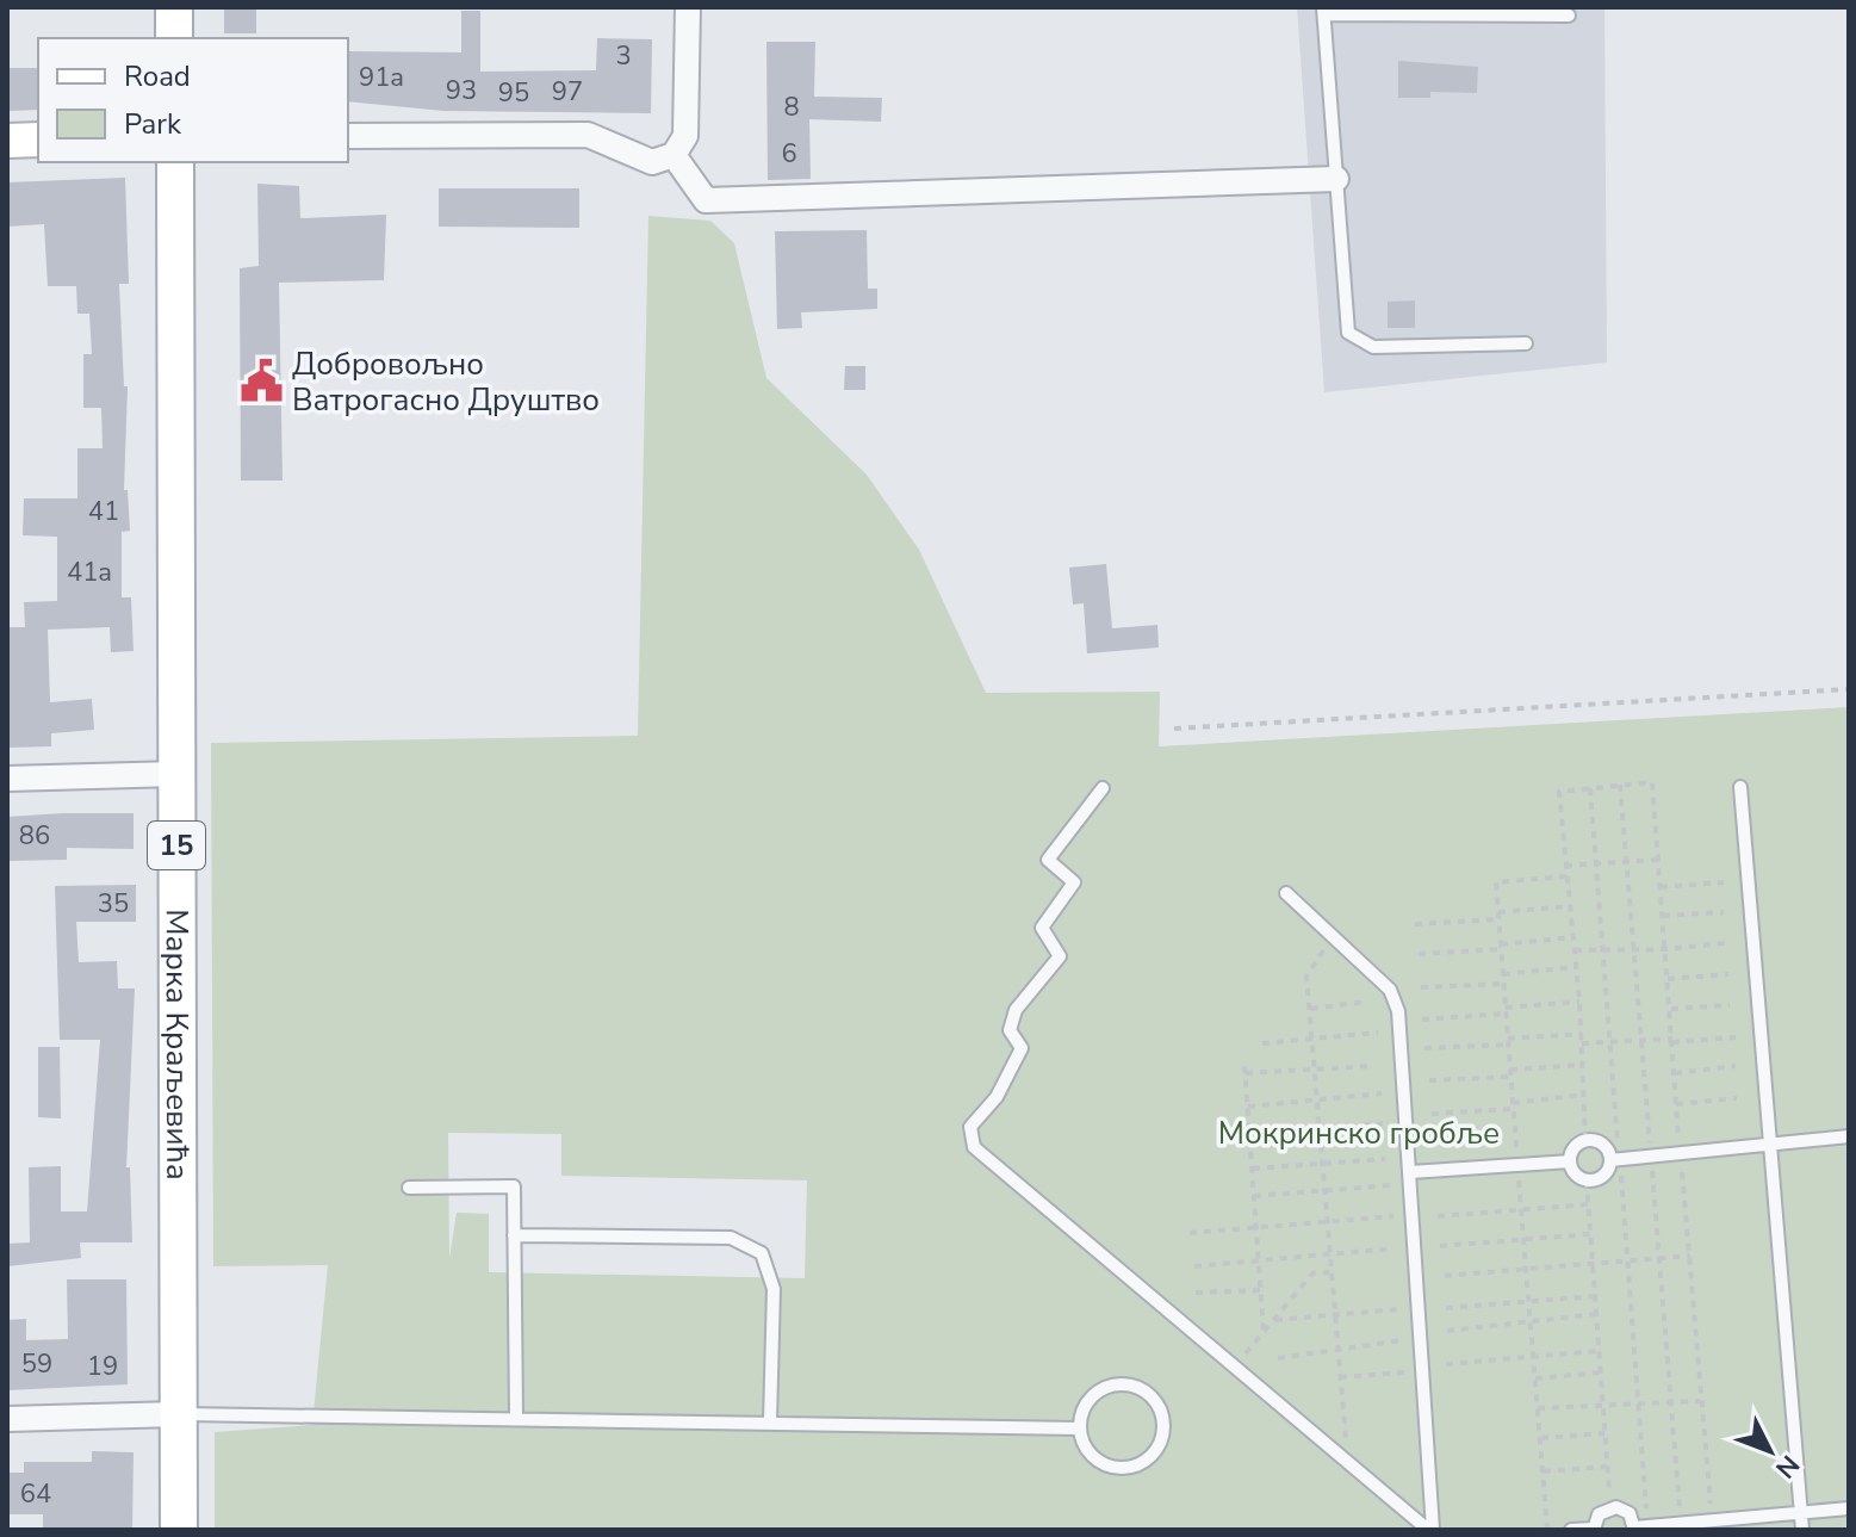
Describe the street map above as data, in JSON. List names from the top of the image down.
{
  "streets": {
    "main road": ["15", "Марка Краљевића"]
  },
  "parks": ["Мокринско гробље"],
  "places": {
    "public building": ["Добровољно Ватрогасно Друштво"]
  },
  "house_numbers": [
    "3",
    "91a",
    "93",
    "97",
    "95",
    "8",
    "6",
    "41",
    "41a",
    "86",
    "35",
    "59",
    "19",
    "64"
  ],
  "legend": ["Road", "Park"],
  "north": "bottom right"
}
